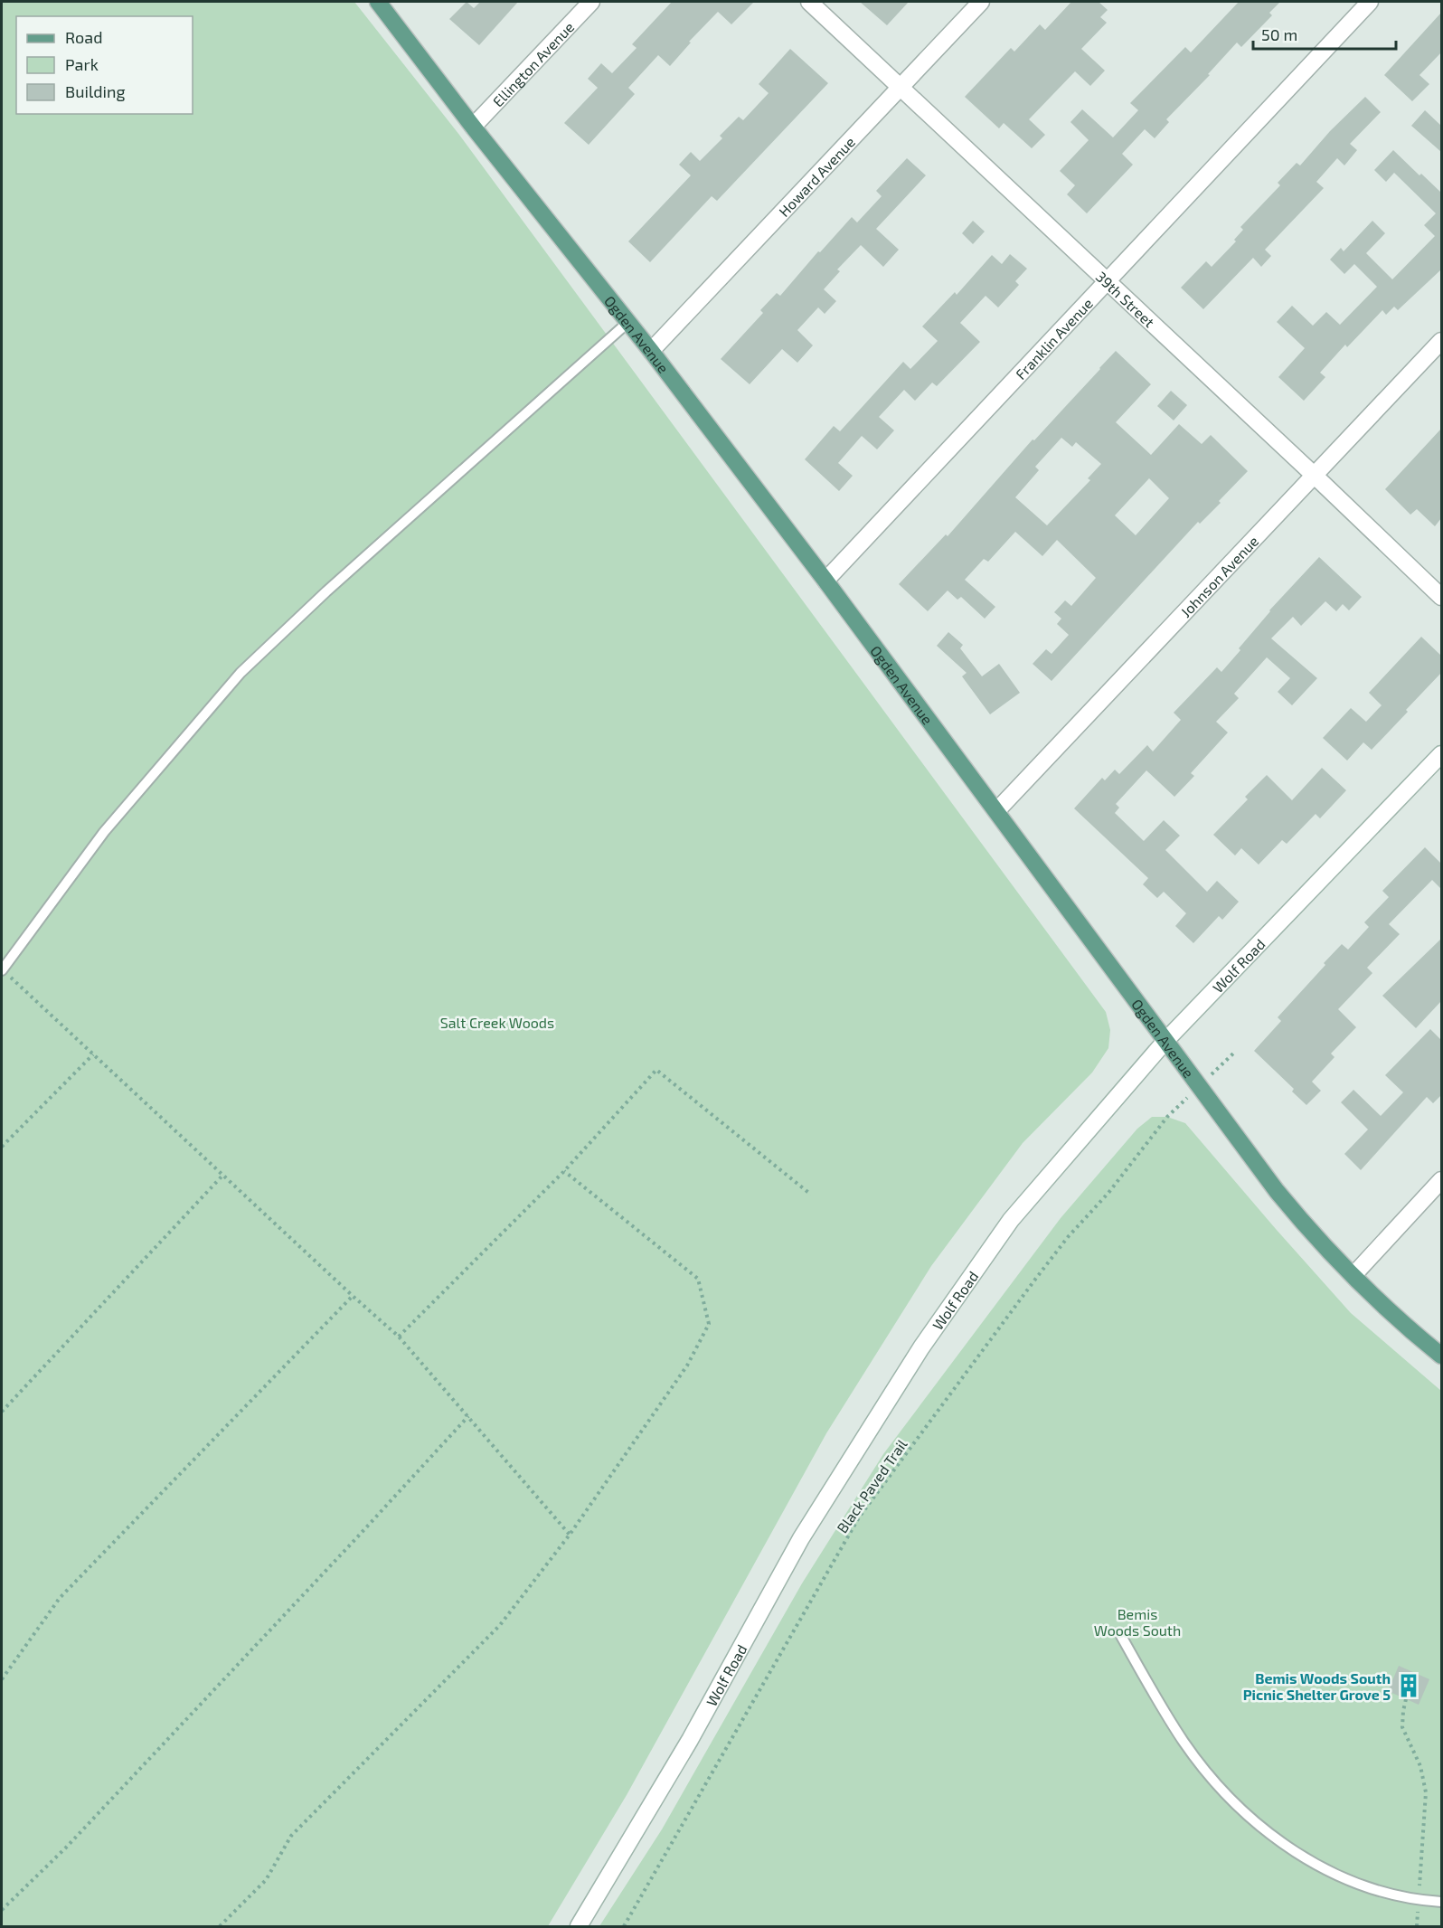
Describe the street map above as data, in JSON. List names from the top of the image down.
{
  "streets": {
    "main road": ["Ogden Avenue"],
    "street": [
      "Ellington Avenue",
      "Howard Avenue",
      "39th Street",
      "Franklin Avenue",
      "Johnson Avenue",
      "Wolf Road"
    ],
    "path": ["Black Paved Trail"]
  },
  "crossings": [
    ["Ellington Avenue", "Ogden Avenue"],
    ["Howard Avenue", "39th Street"],
    ["Howard Avenue", "Ogden Avenue"],
    ["39th Street", "Franklin Avenue"],
    ["39th Street", "Johnson Avenue"],
    ["Ogden Avenue", "Franklin Avenue"],
    ["Ogden Avenue", "Johnson Avenue"],
    ["Ogden Avenue", "Wolf Road"]
  ],
  "parks": ["Salt Creek Woods", "Bemis Woods South"],
  "places": {
    "building": ["Bemis Woods South Picnic Shelter Grove 5"]
  },
  "legend": ["Road", "Park", "Building"],
  "scale_bar": "50 m"
}
